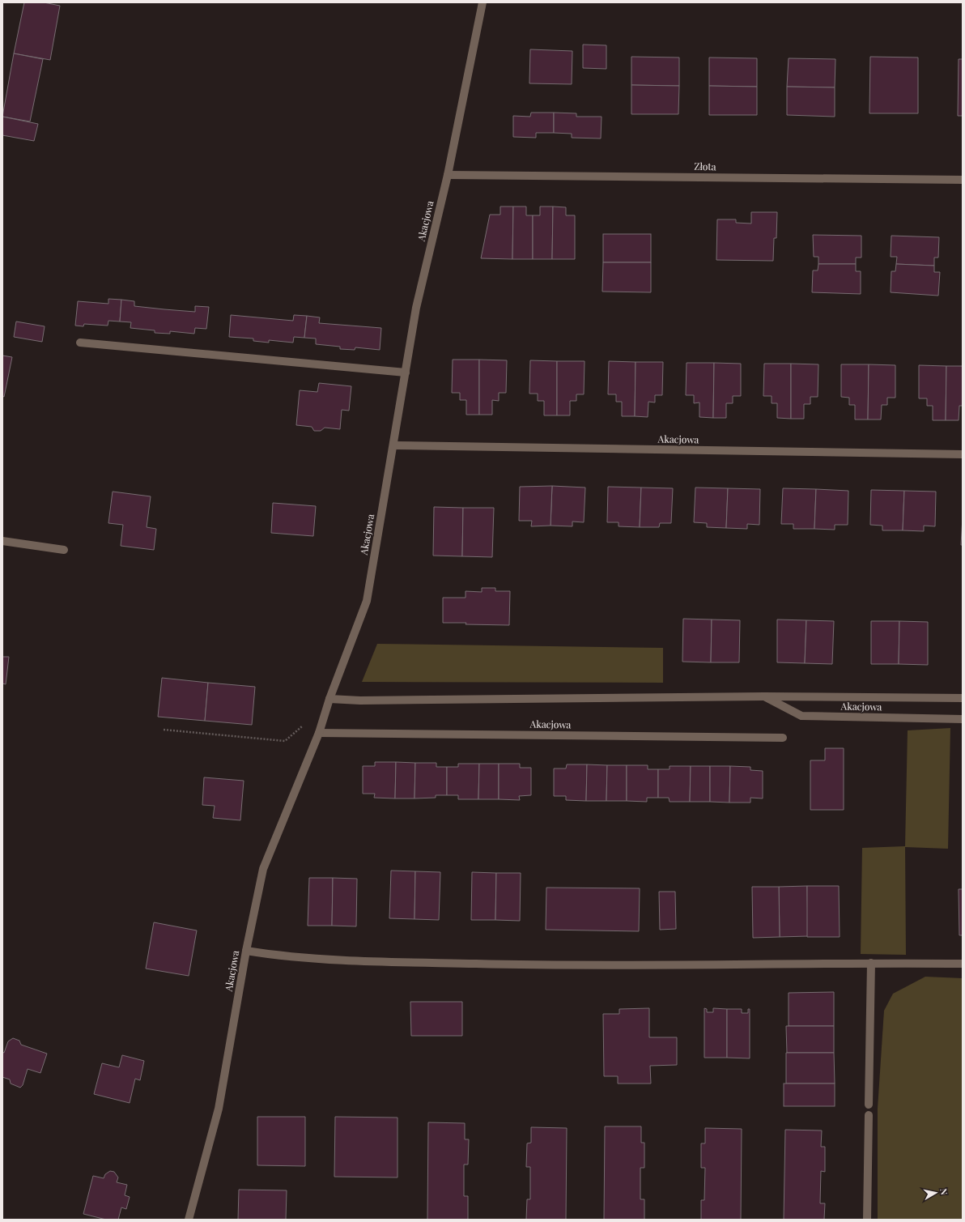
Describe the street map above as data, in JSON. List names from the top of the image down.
{
  "streets": {
    "street": ["Złota", "Akacjowa"]
  },
  "crossings": [
    ["Złota", "Akacjowa"]
  ],
  "north": "right"
}
